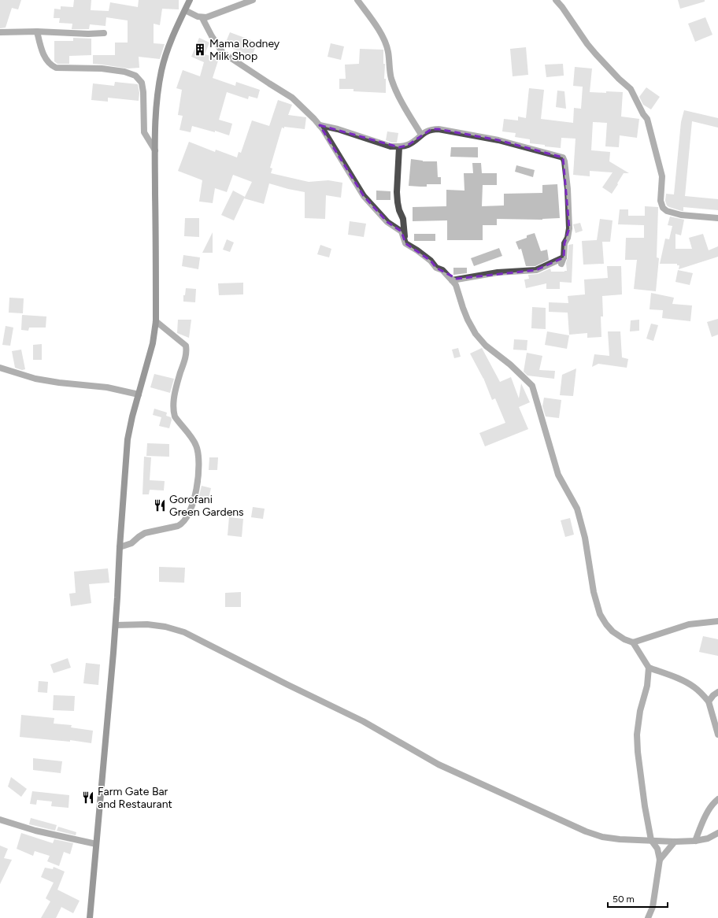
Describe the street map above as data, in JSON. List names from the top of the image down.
{
  "places": {
    "building": ["Mama Rodney Milk Shop"],
    "restaurant": ["Gorofani Green Gardens", "Farm Gate Bar and Restaurant"]
  },
  "scale_bar": "50 m"
}
